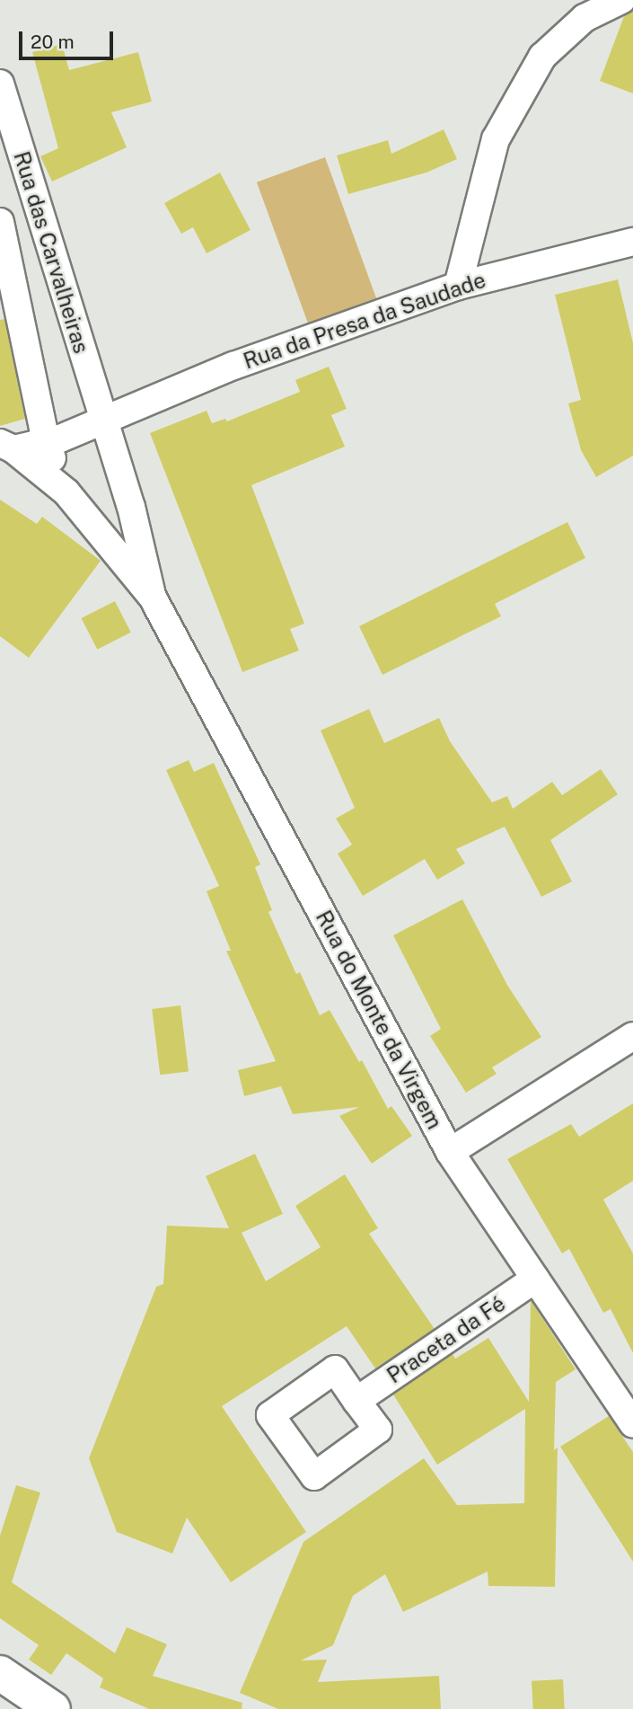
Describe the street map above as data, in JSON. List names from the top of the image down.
{
  "streets": {
    "street": [
      "Rua das Carvalheiras",
      "Rua da Presa da Saudade",
      "Rua do Monte da Virgem",
      "Praceta da Fé"
    ]
  },
  "crossings": [
    ["Rua das Carvalheiras", "Rua da Presa da Saudade"],
    ["Rua das Carvalheiras", "Rua do Monte da Virgem"],
    ["Rua do Monte da Virgem", "Praceta da Fé"]
  ],
  "scale_bar": "20 m"
}
